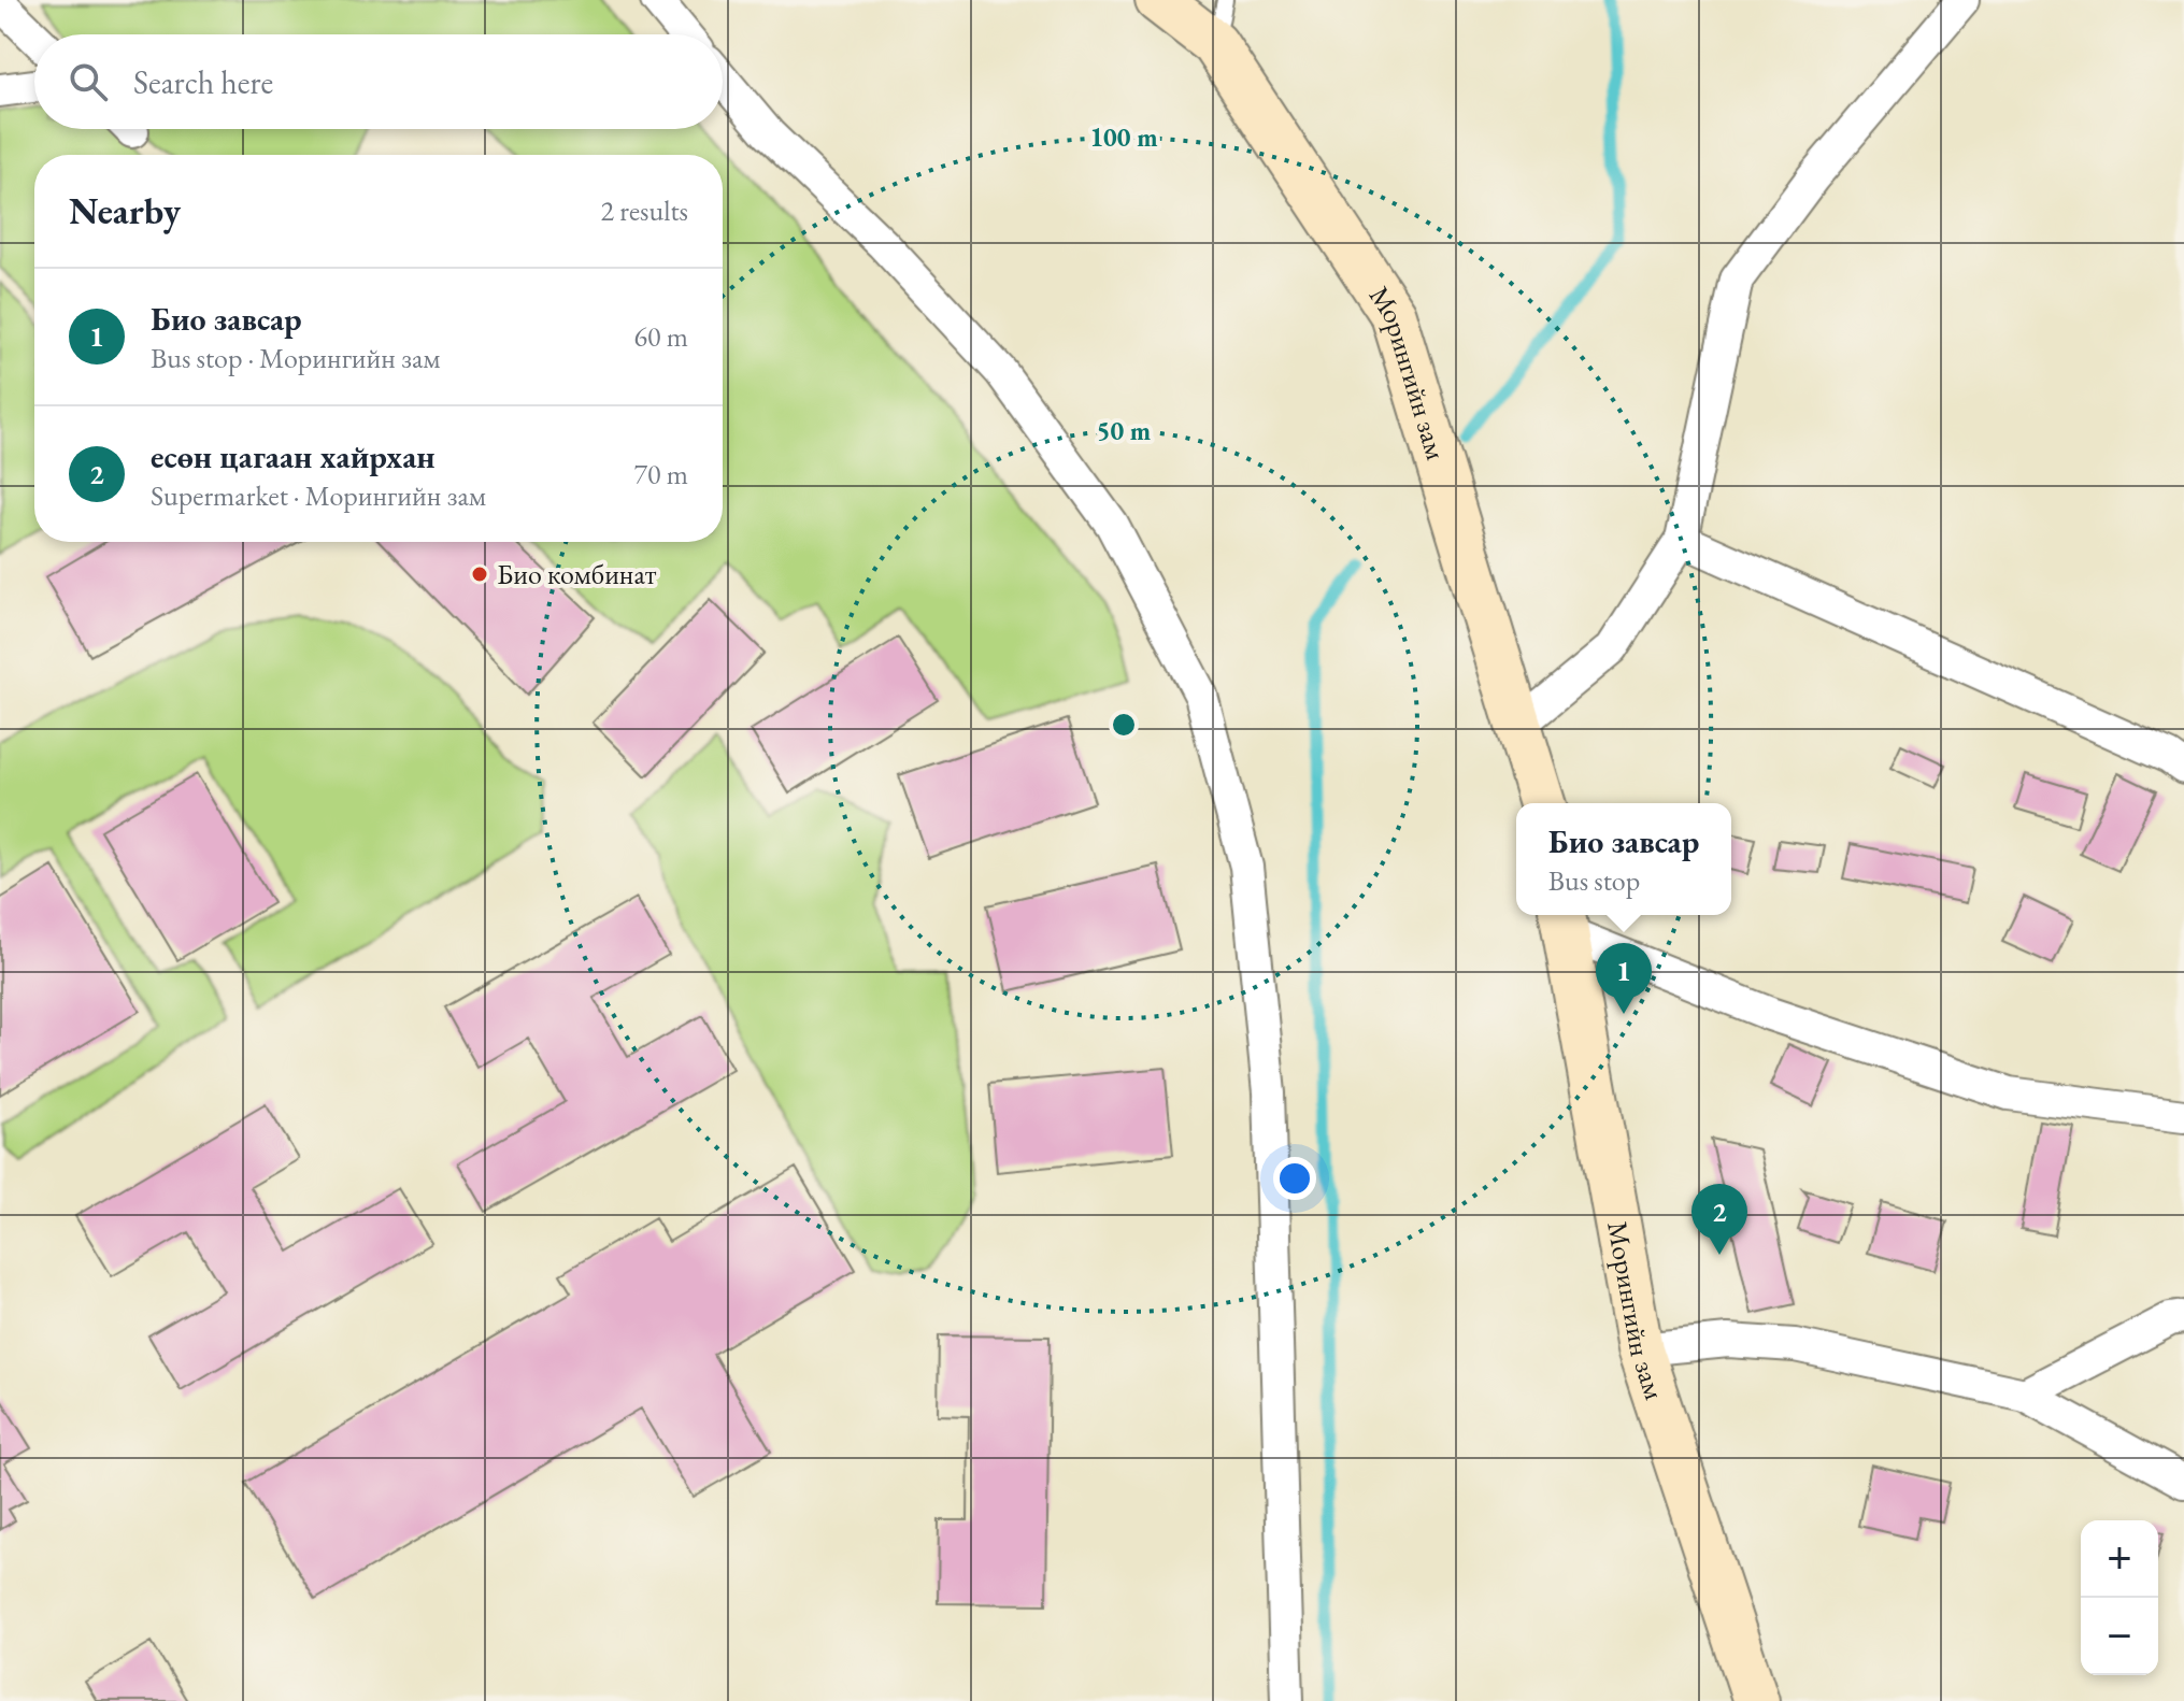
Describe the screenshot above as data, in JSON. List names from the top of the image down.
{
  "streets": {
    "main road": ["Морингийн зам"]
  },
  "places": ["Био комбинат"],
  "page": {
    "search": "Search here",
    "heading": ["Nearby", "2 results"],
    "list": [
      {
        "mark": "1",
        "name": "Био завсар",
        "note": "Bus stop · Морингийн зам",
        "value": "60 m"
      },
      {
        "mark": "2",
        "name": "есөн цагаан хайрхан",
        "note": "Supermarket · Морингийн зам",
        "value": "70 m"
      }
    ],
    "popup": ["Био завсар", "Bus stop"],
    "pins": ["1", "2"],
    "map_buttons": ["+", "−"]
  },
  "rings": ["100 m", "50 m"]
}
